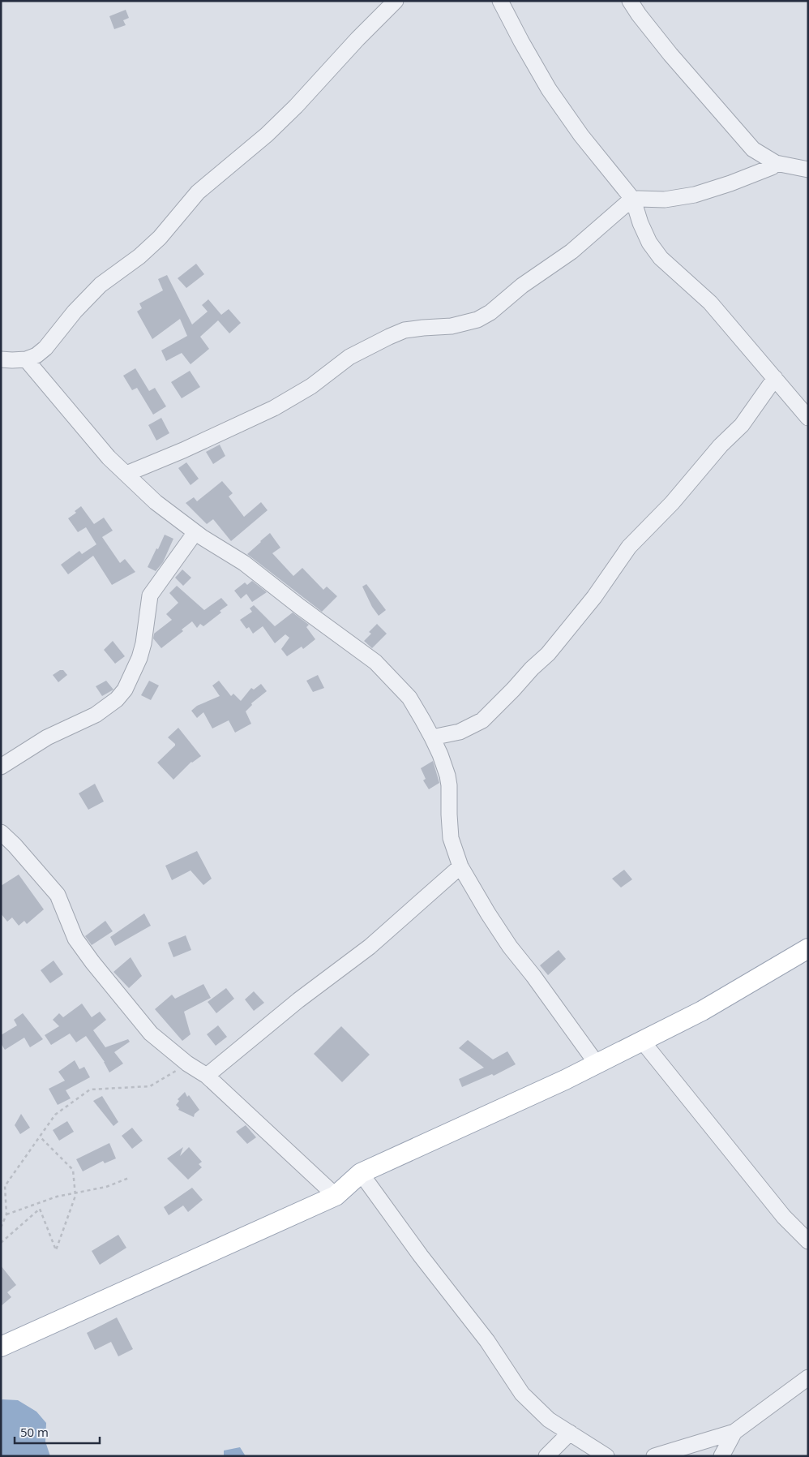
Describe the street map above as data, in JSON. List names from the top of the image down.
{
  "scale_bar": "50 m"
}
